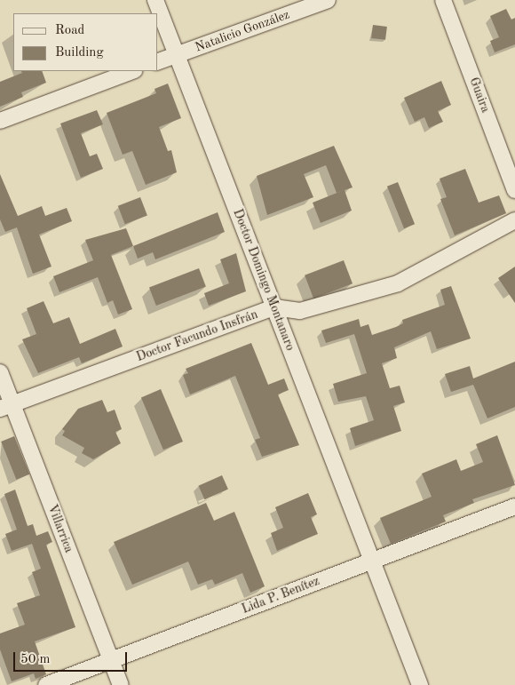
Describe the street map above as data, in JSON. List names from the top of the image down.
{
  "streets": {
    "street": [
      "Natalicio González",
      "Guaira",
      "Doctor Domingo Montanaro",
      "Doctor Facundo Insfrán",
      "Villarrica",
      "Lida P. Benítez"
    ]
  },
  "crossings": [
    ["Natalicio González", "Doctor Domingo Montanaro"],
    ["Doctor Domingo Montanaro", "Doctor Facundo Insfrán"],
    ["Doctor Domingo Montanaro", "Lida P. Benítez"],
    ["Doctor Facundo Insfrán", "Villarrica"],
    ["Villarrica", "Lida P. Benítez"]
  ],
  "legend": ["Road", "Building"],
  "scale_bar": "50 m"
}
